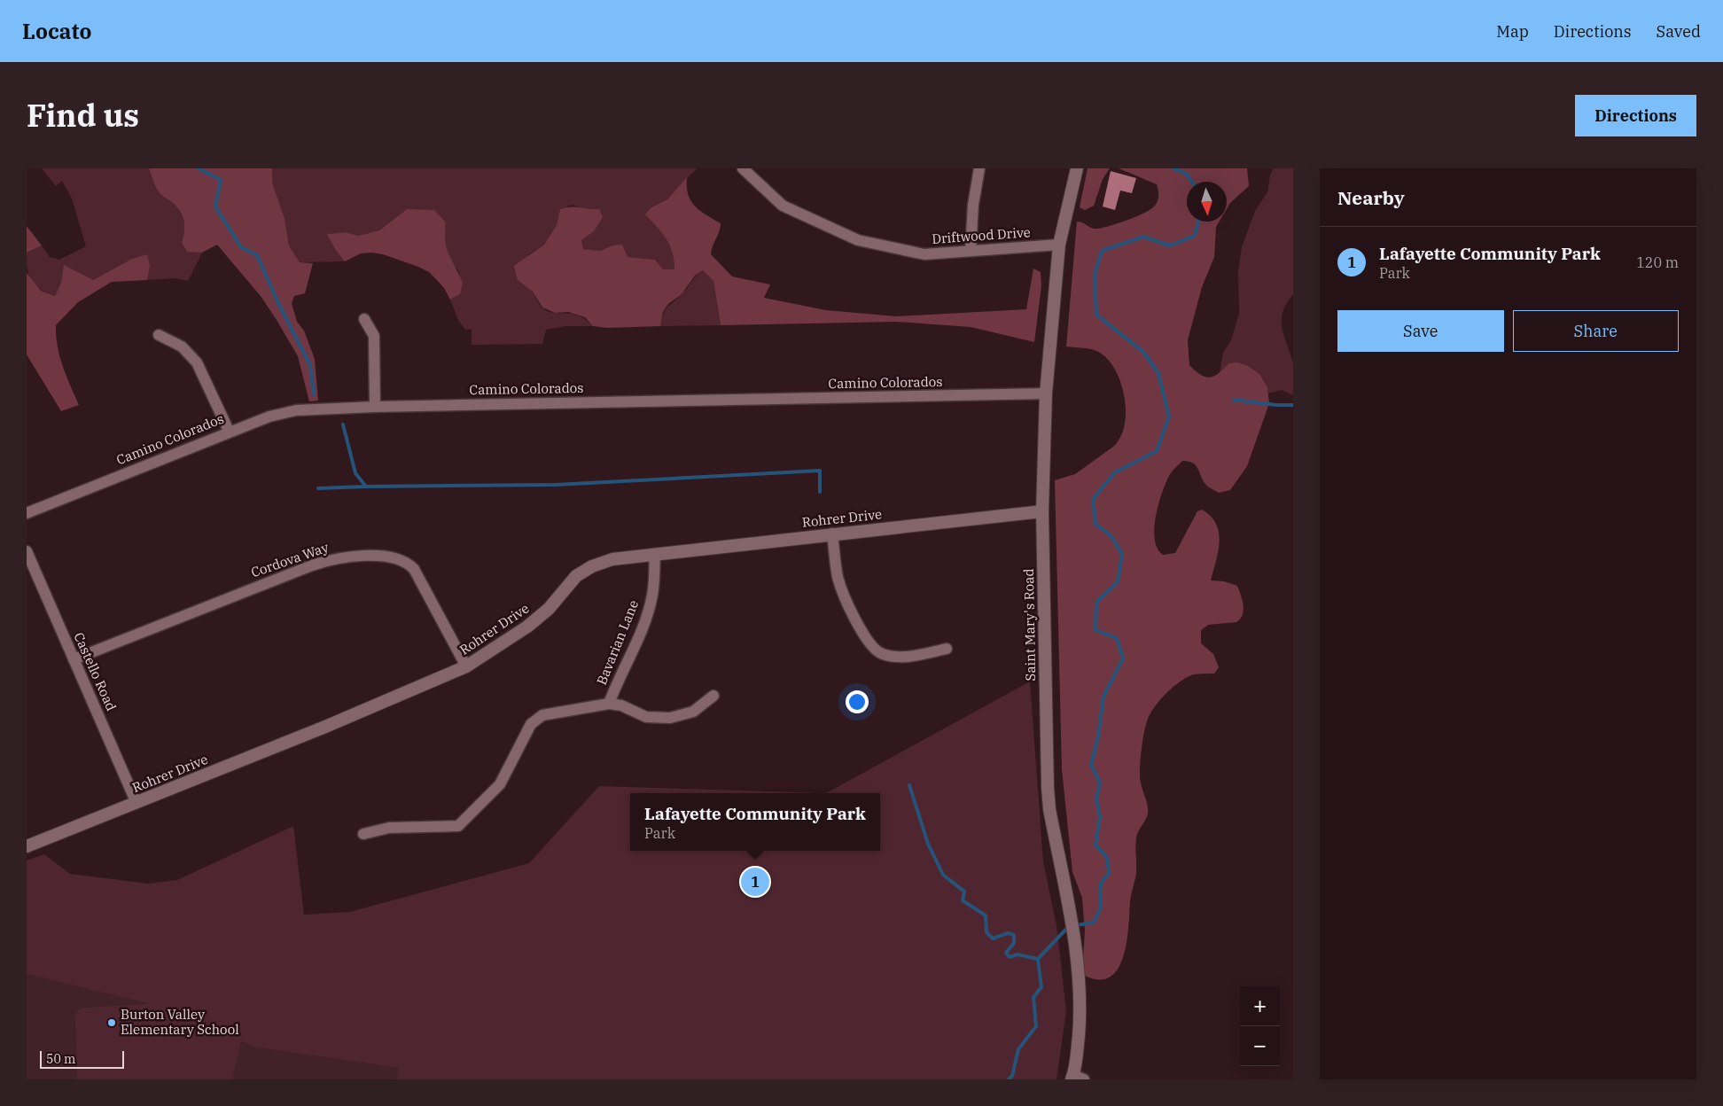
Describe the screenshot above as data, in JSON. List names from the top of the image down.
{
  "streets": {
    "street": [
      "Driftwood Drive",
      "Camino Colorados",
      "Rohrer Drive",
      "Cordova Way",
      "Saint Mary's Road",
      "Bavarian Lane",
      "Castello Road"
    ]
  },
  "crossings": [
    ["Driftwood Drive", "Saint Mary's Road"],
    ["Camino Colorados", "Saint Mary's Road"],
    ["Rohrer Drive", "Cordova Way"],
    ["Rohrer Drive", "Saint Mary's Road"],
    ["Rohrer Drive", "Bavarian Lane"],
    ["Rohrer Drive", "Castello Road"],
    ["Cordova Way", "Castello Road"]
  ],
  "places": ["Burton Valley Elementary School"],
  "scale_bar": "50 m",
  "north": "bottom",
  "page": {
    "header": "Locato",
    "nav": ["Map", "Directions", "Saved"],
    "title": "Find us",
    "buttons": [
      "Directions",
      ["Save", "Share"]
    ],
    "heading": "Nearby",
    "list": [
      {
        "mark": "1",
        "name": "Lafayette Community Park",
        "note": "Park",
        "value": "120 m"
      }
    ],
    "popup": ["Lafayette Community Park", "Park"],
    "pins": "1",
    "map_buttons": ["+", "−"],
    "scale": "50 m"
  }
}
